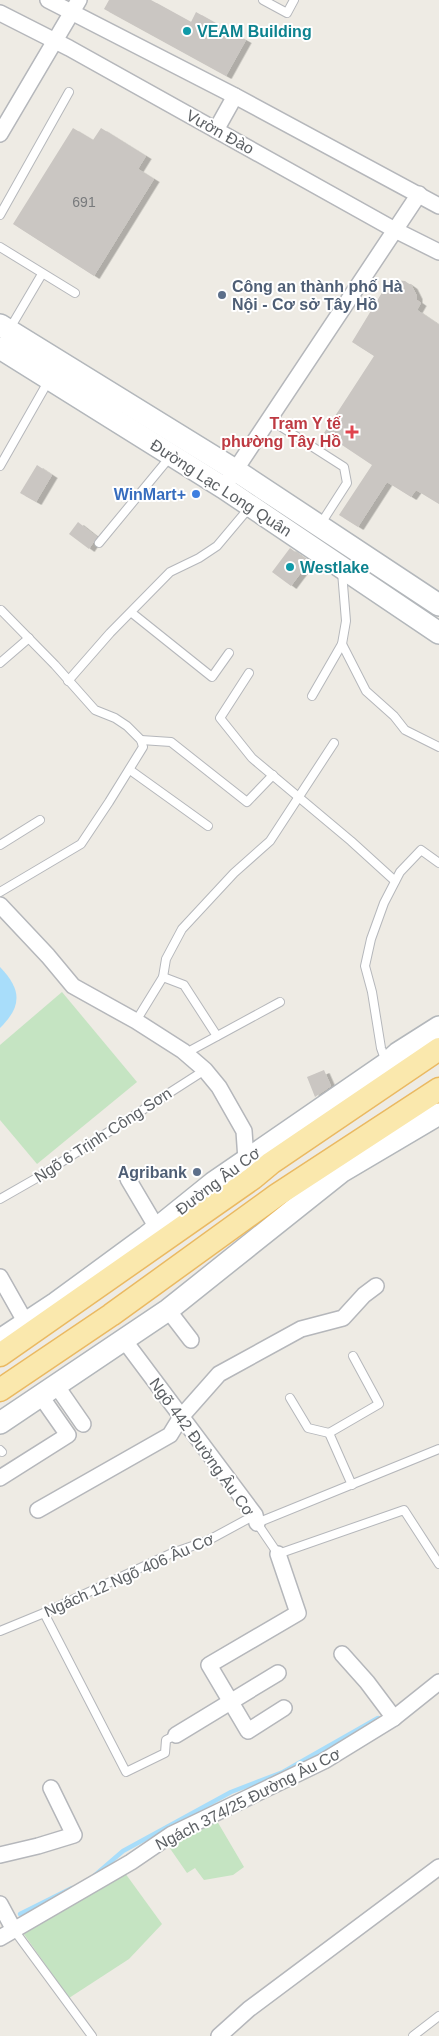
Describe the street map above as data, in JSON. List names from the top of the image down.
{
  "streets": {
    "main road": ["Đường Âu Cơ"],
    "street": [
      "Vườn Đào",
      "Đường Lạc Long Quân",
      "Ngõ 442 Đường Âu Cơ",
      "Ngách 374/25 Đường Âu Cơ"
    ],
    "lane": ["Ngõ 6 Trịnh Công Sơn", "Ngách 12 Ngõ 406 Âu Cơ"]
  },
  "crossings": [
    ["Ngõ 442 Đường Âu Cơ", "Ngách 12 Ngõ 406 Âu Cơ"]
  ],
  "places": {
    "other": [
      "VEAM Building",
      "Công an thành phố Hà Nội - Cơ sở Tây Hồ",
      "WinMart+",
      "Westlake",
      "Agribank"
    ],
    "health": ["Trạm Y tế phường Tây Hồ"]
  },
  "house_numbers": ["691"]
}
